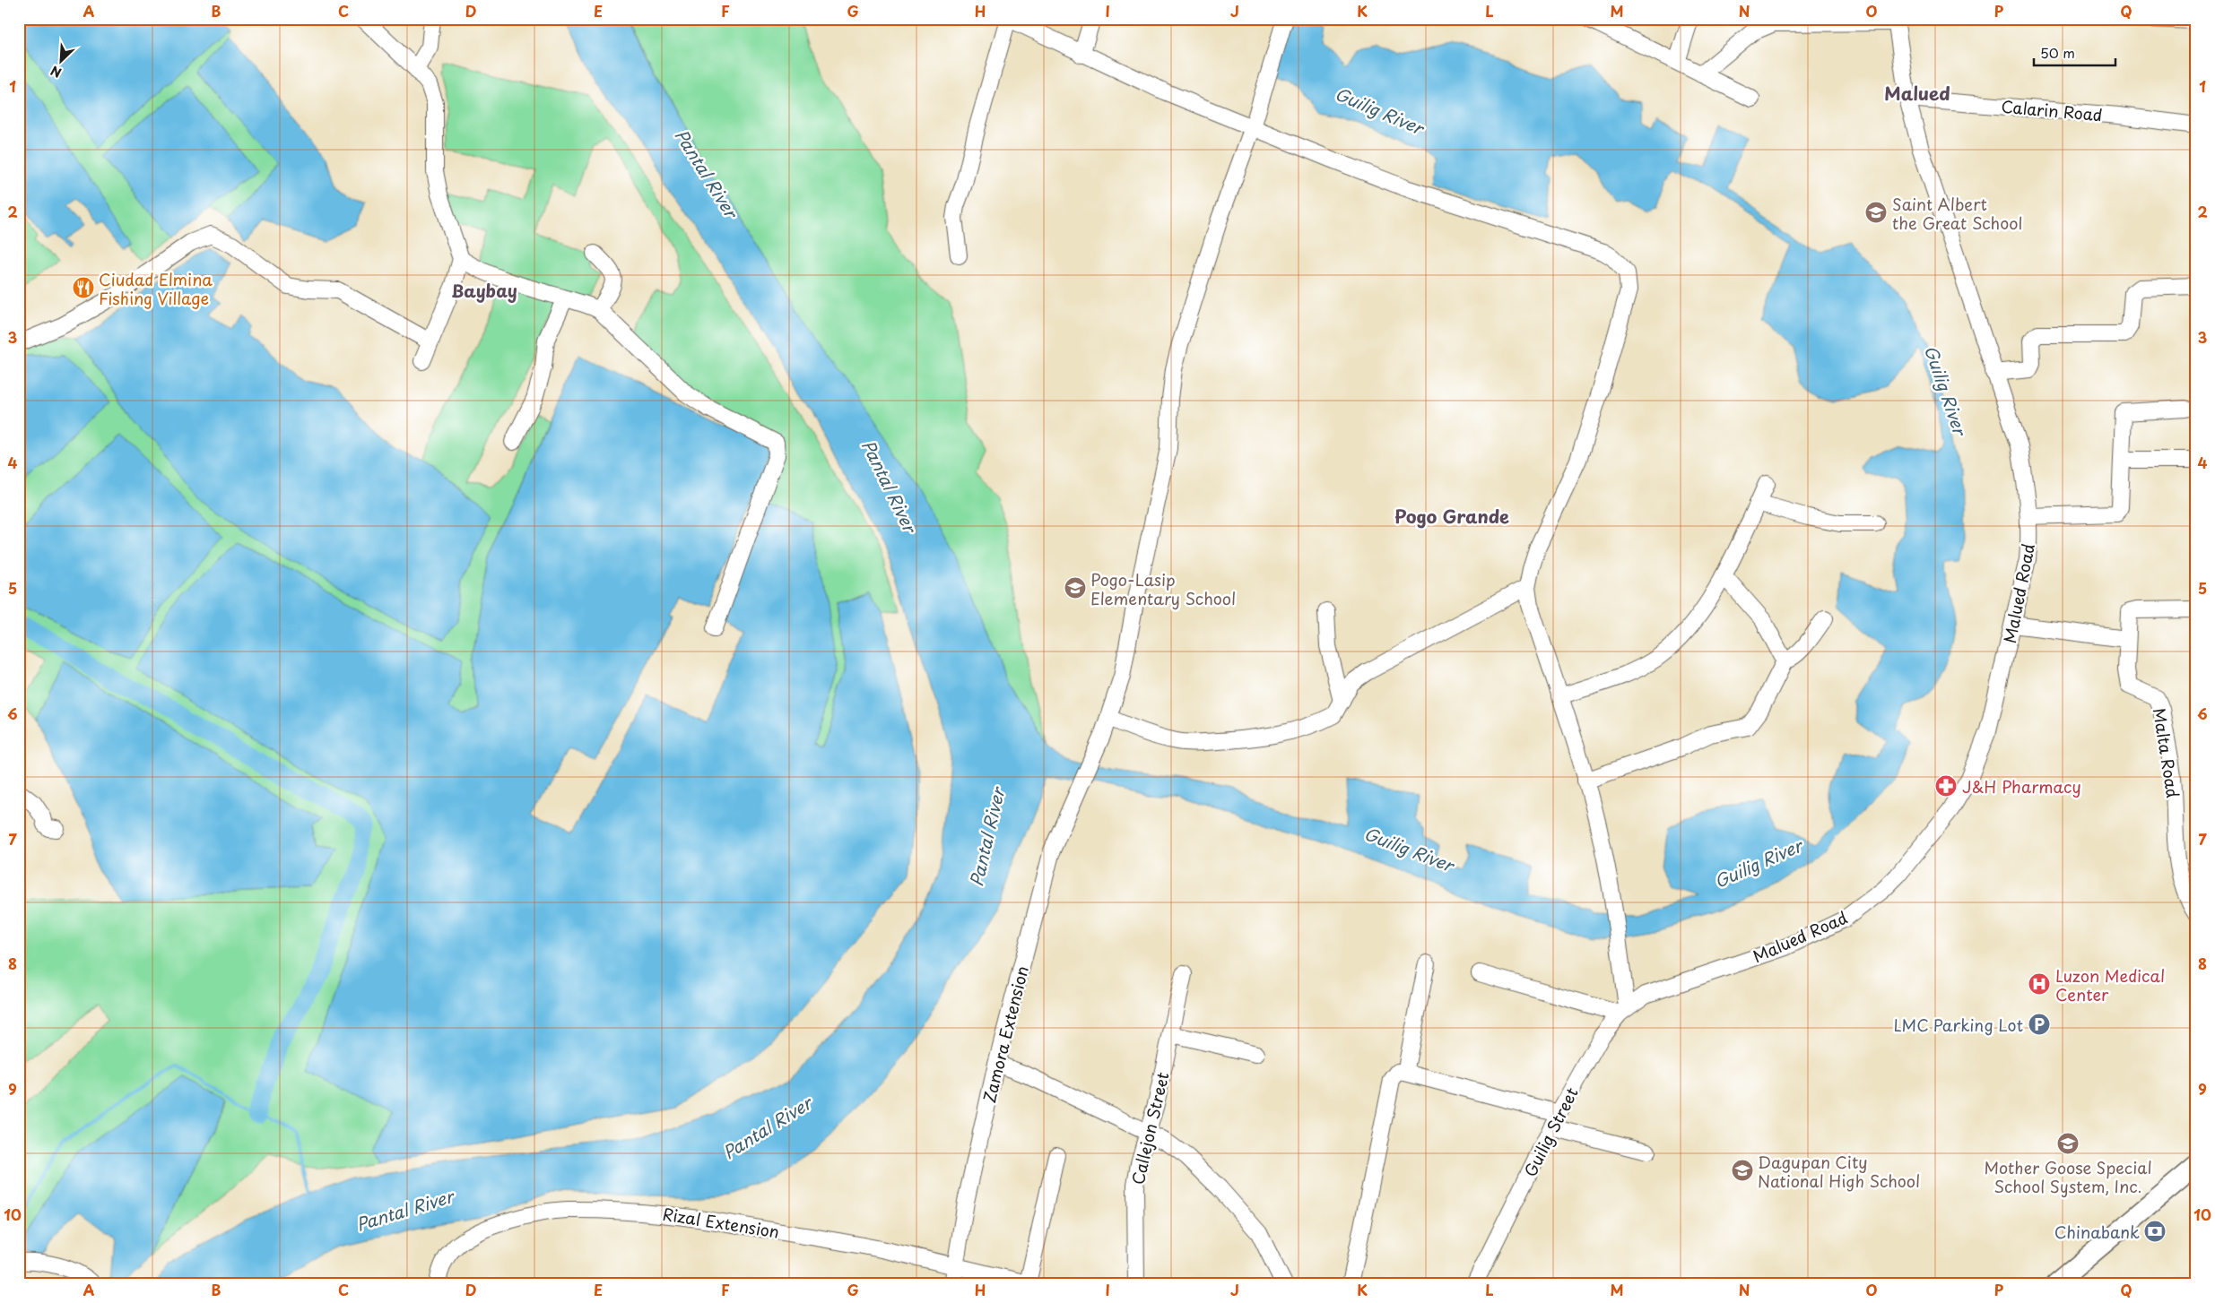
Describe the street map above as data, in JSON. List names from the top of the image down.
{
  "streets": {
    "street": [
      "Calarin Road",
      "Malued Road",
      "Malta Road",
      "Zamora Extension",
      "Callejon Street",
      "Guilig Street",
      "Rizal Extension"
    ]
  },
  "crossings": [
    ["Calarin Road", "Malued Road"],
    ["Malued Road", "Guilig Street"],
    ["Zamora Extension", "Rizal Extension"]
  ],
  "districts": ["Malued", "Baybay", "Pogo Grande"],
  "water": ["Guilig River", "Pantal River"],
  "places": {
    "school or university": [
      "Saint Albert the Great School",
      "Pogo-Lasip Elementary School",
      "Mother Goose Special School System, Inc.",
      "Dagupan City National High School"
    ],
    "restaurant": ["Ciudad Elmina Fishing Village"],
    "pharmacy": ["J&H Pharmacy"],
    "hospital": ["Luzon Medical Center"],
    "parking": ["LMC Parking Lot"],
    "bank": ["Chinabank"]
  },
  "scale_bar": "50 m",
  "north": "bottom left",
  "grid": {
    "columns": [
      "A",
      "B",
      "C",
      "D",
      "E",
      "F",
      "G",
      "H",
      "I",
      "J",
      "K",
      "L",
      "M",
      "N",
      "O",
      "P",
      "Q"
    ],
    "rows": [
      "1",
      "2",
      "3",
      "4",
      "5",
      "6",
      "7",
      "8",
      "9",
      "10"
    ]
  }
}
